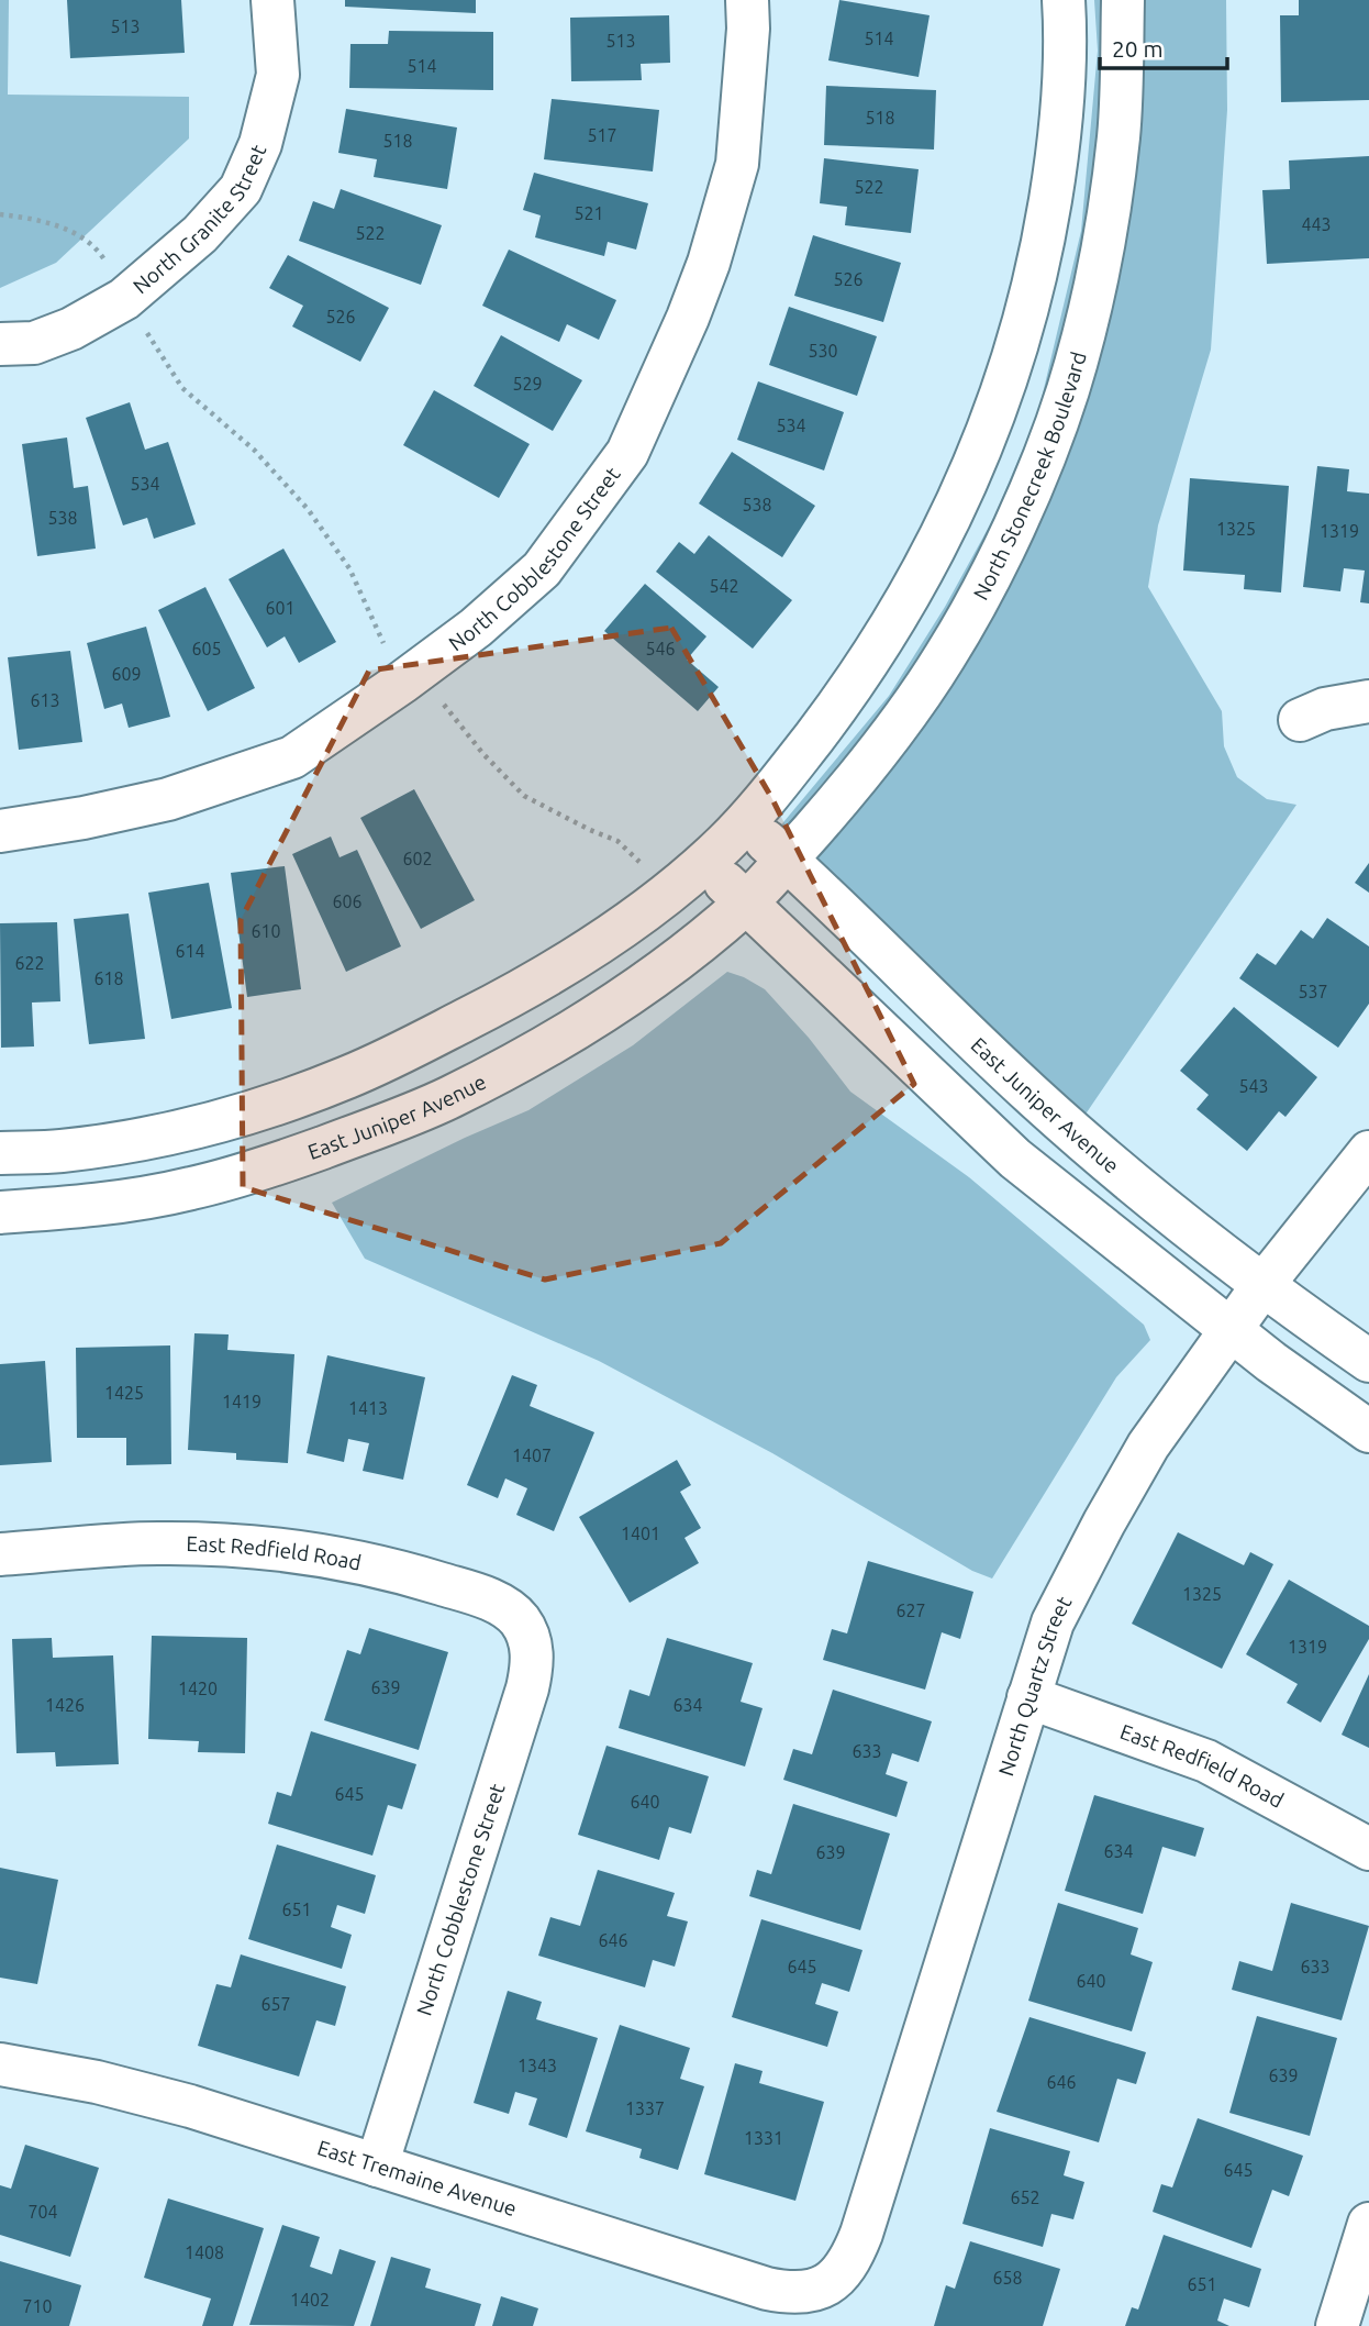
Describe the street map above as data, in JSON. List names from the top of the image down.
{
  "streets": {
    "street": [
      "North Granite Street",
      "North Stonecreek Boulevard",
      "North Cobblestone Street",
      "East Juniper Avenue",
      "East Redfield Road",
      "North Quartz Street",
      "East Tremaine Avenue"
    ]
  },
  "crossings": [
    ["North Stonecreek Boulevard", "East Juniper Avenue"],
    ["North Cobblestone Street", "East Redfield Road"],
    ["North Cobblestone Street", "East Tremaine Avenue"],
    ["East Juniper Avenue", "North Quartz Street"],
    ["East Redfield Road", "North Quartz Street"],
    ["North Quartz Street", "East Tremaine Avenue"]
  ],
  "house_numbers": [
    "513",
    "514",
    "513",
    "514",
    "518",
    "517",
    "518",
    "522",
    "521",
    "443",
    "522",
    "526",
    "526",
    "530",
    "529",
    "534",
    "534",
    "538",
    "538",
    "1325",
    "1319",
    "542",
    "601",
    "605",
    "546",
    "609",
    "613",
    "602",
    "606",
    "610",
    "614",
    "622",
    "618",
    "537",
    "543",
    "1425",
    "1419",
    "1413",
    "1407",
    "1401",
    "1325",
    "627",
    "1319",
    "639",
    "1420",
    "1426",
    "634",
    "633",
    "645",
    "640",
    "634",
    "639",
    "651",
    "646",
    "645",
    "633",
    "640",
    "657",
    "1343",
    "639",
    "646",
    "1337",
    "1331",
    "645",
    "652",
    "704",
    "1408",
    "658",
    "651",
    "1402",
    "710"
  ],
  "scale_bar": "20 m"
}
